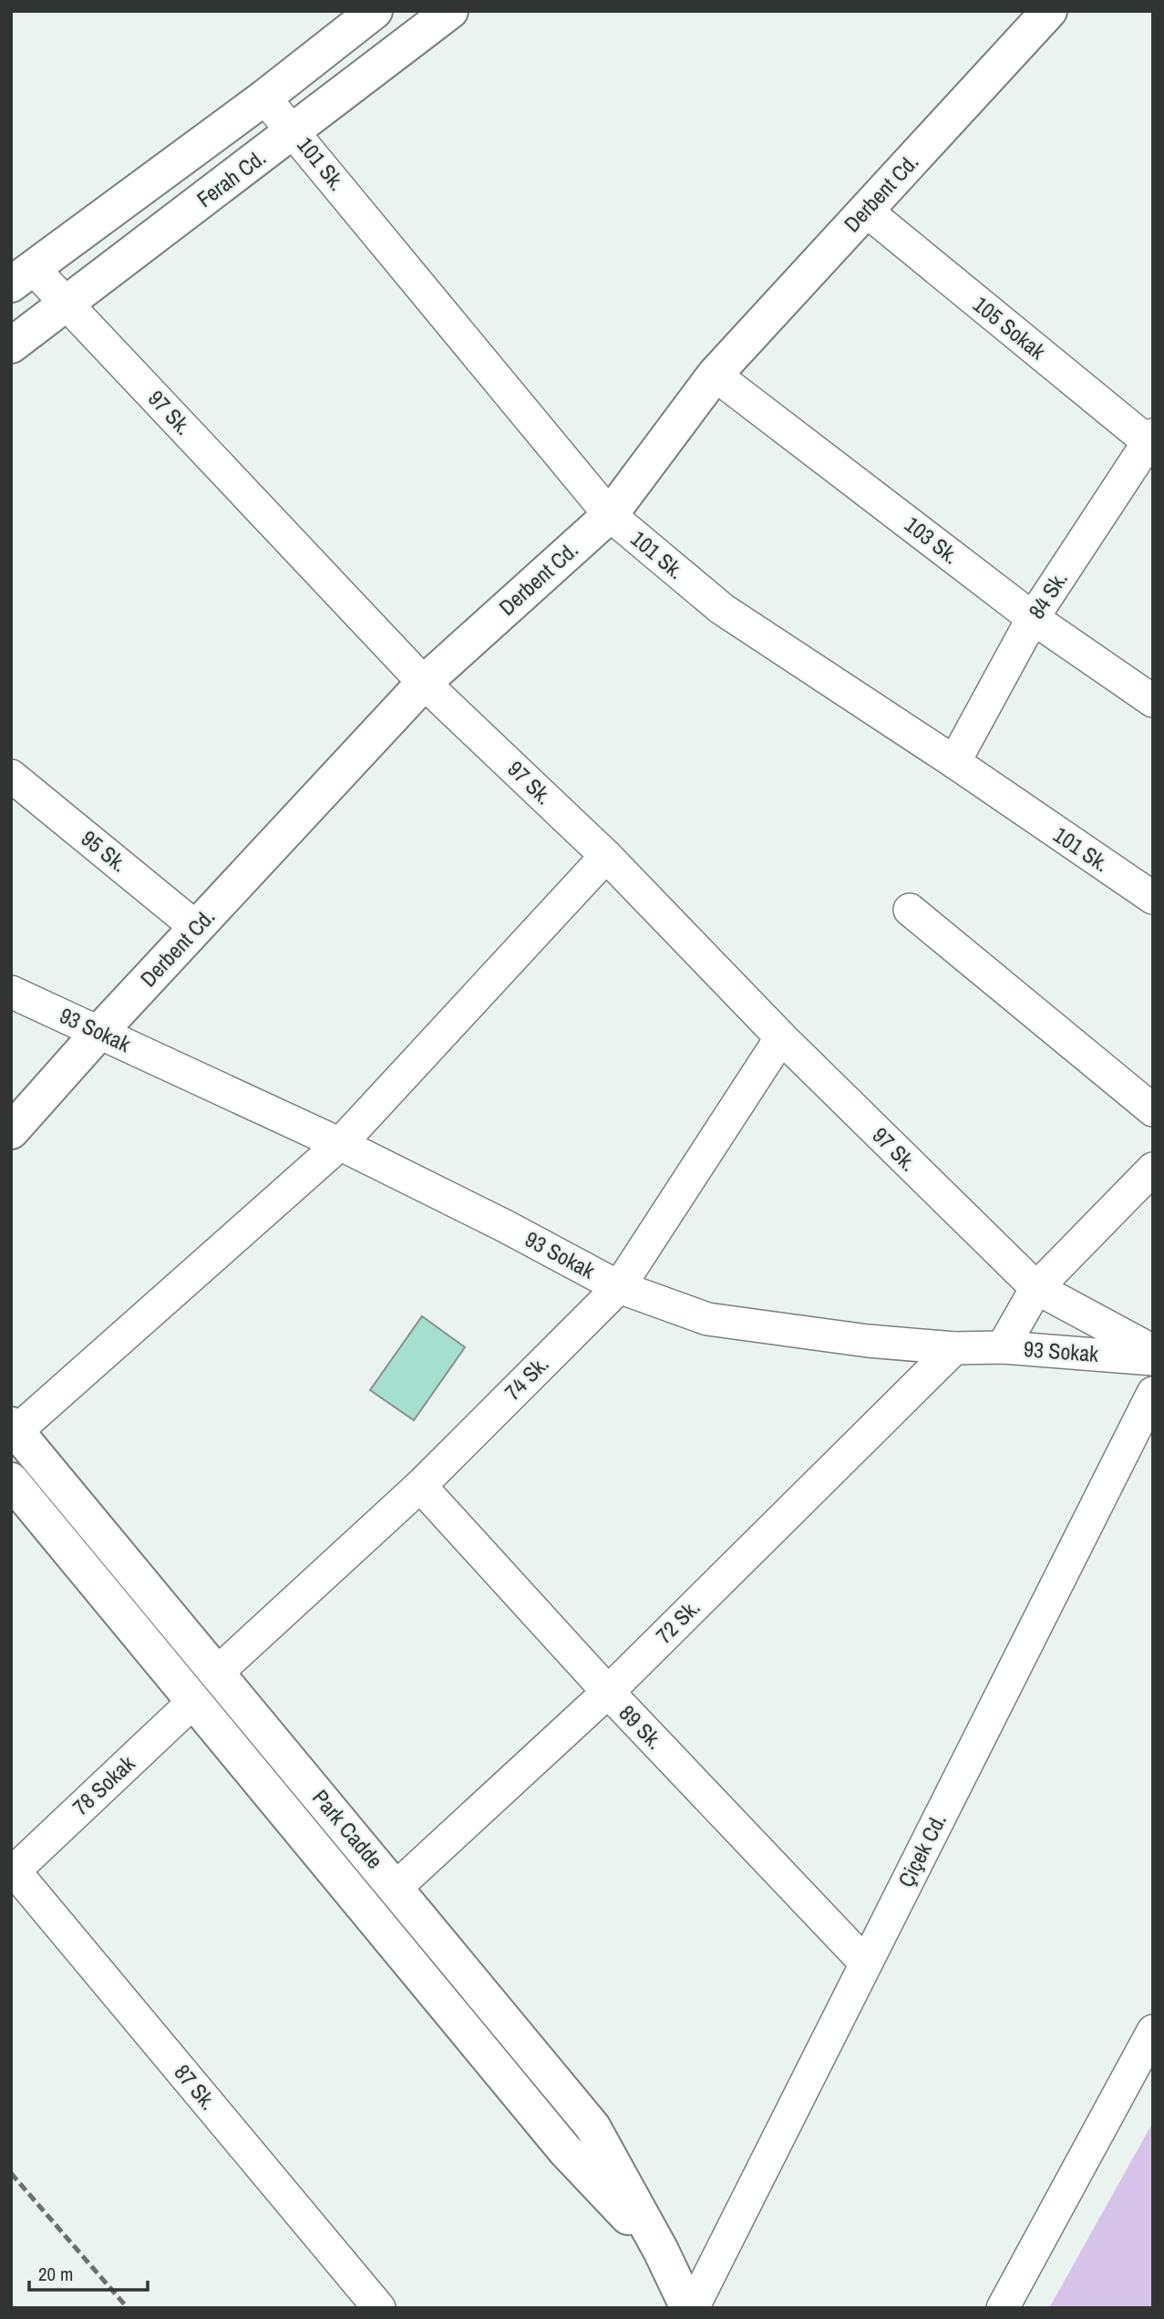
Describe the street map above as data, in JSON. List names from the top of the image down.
{
  "streets": {
    "street": [
      "101 Sk.",
      "Ferah Cd.",
      "Derbent Cd.",
      "105 Sokak",
      "97 Sk.",
      "103 Sk.",
      "84 Sk.",
      "95 Sk.",
      "93 Sokak",
      "74 Sk.",
      "72 Sk.",
      "89 Sk.",
      "78 Sokak",
      "Park Cadde",
      "Çiçek Cd.",
      "87 Sk."
    ]
  },
  "crossings": [
    ["101 Sk.", "Ferah Cd."],
    ["101 Sk.", "Derbent Cd."],
    ["101 Sk.", "84 Sk."],
    ["Ferah Cd.", "97 Sk."],
    ["Derbent Cd.", "105 Sokak"],
    ["Derbent Cd.", "97 Sk."],
    ["Derbent Cd.", "103 Sk."],
    ["Derbent Cd.", "95 Sk."],
    ["Derbent Cd.", "93 Sokak"],
    ["105 Sokak", "84 Sk."],
    ["97 Sk.", "74 Sk."],
    ["103 Sk.", "84 Sk."],
    ["93 Sokak", "74 Sk."],
    ["93 Sokak", "72 Sk."],
    ["74 Sk.", "89 Sk."],
    ["74 Sk.", "Park Cadde"],
    ["72 Sk.", "89 Sk."],
    ["72 Sk.", "Park Cadde"],
    ["89 Sk.", "Çiçek Cd."],
    ["78 Sokak", "Park Cadde"],
    ["78 Sokak", "87 Sk."],
    ["Park Cadde", "Çiçek Cd."]
  ],
  "scale_bar": "20 m"
}
